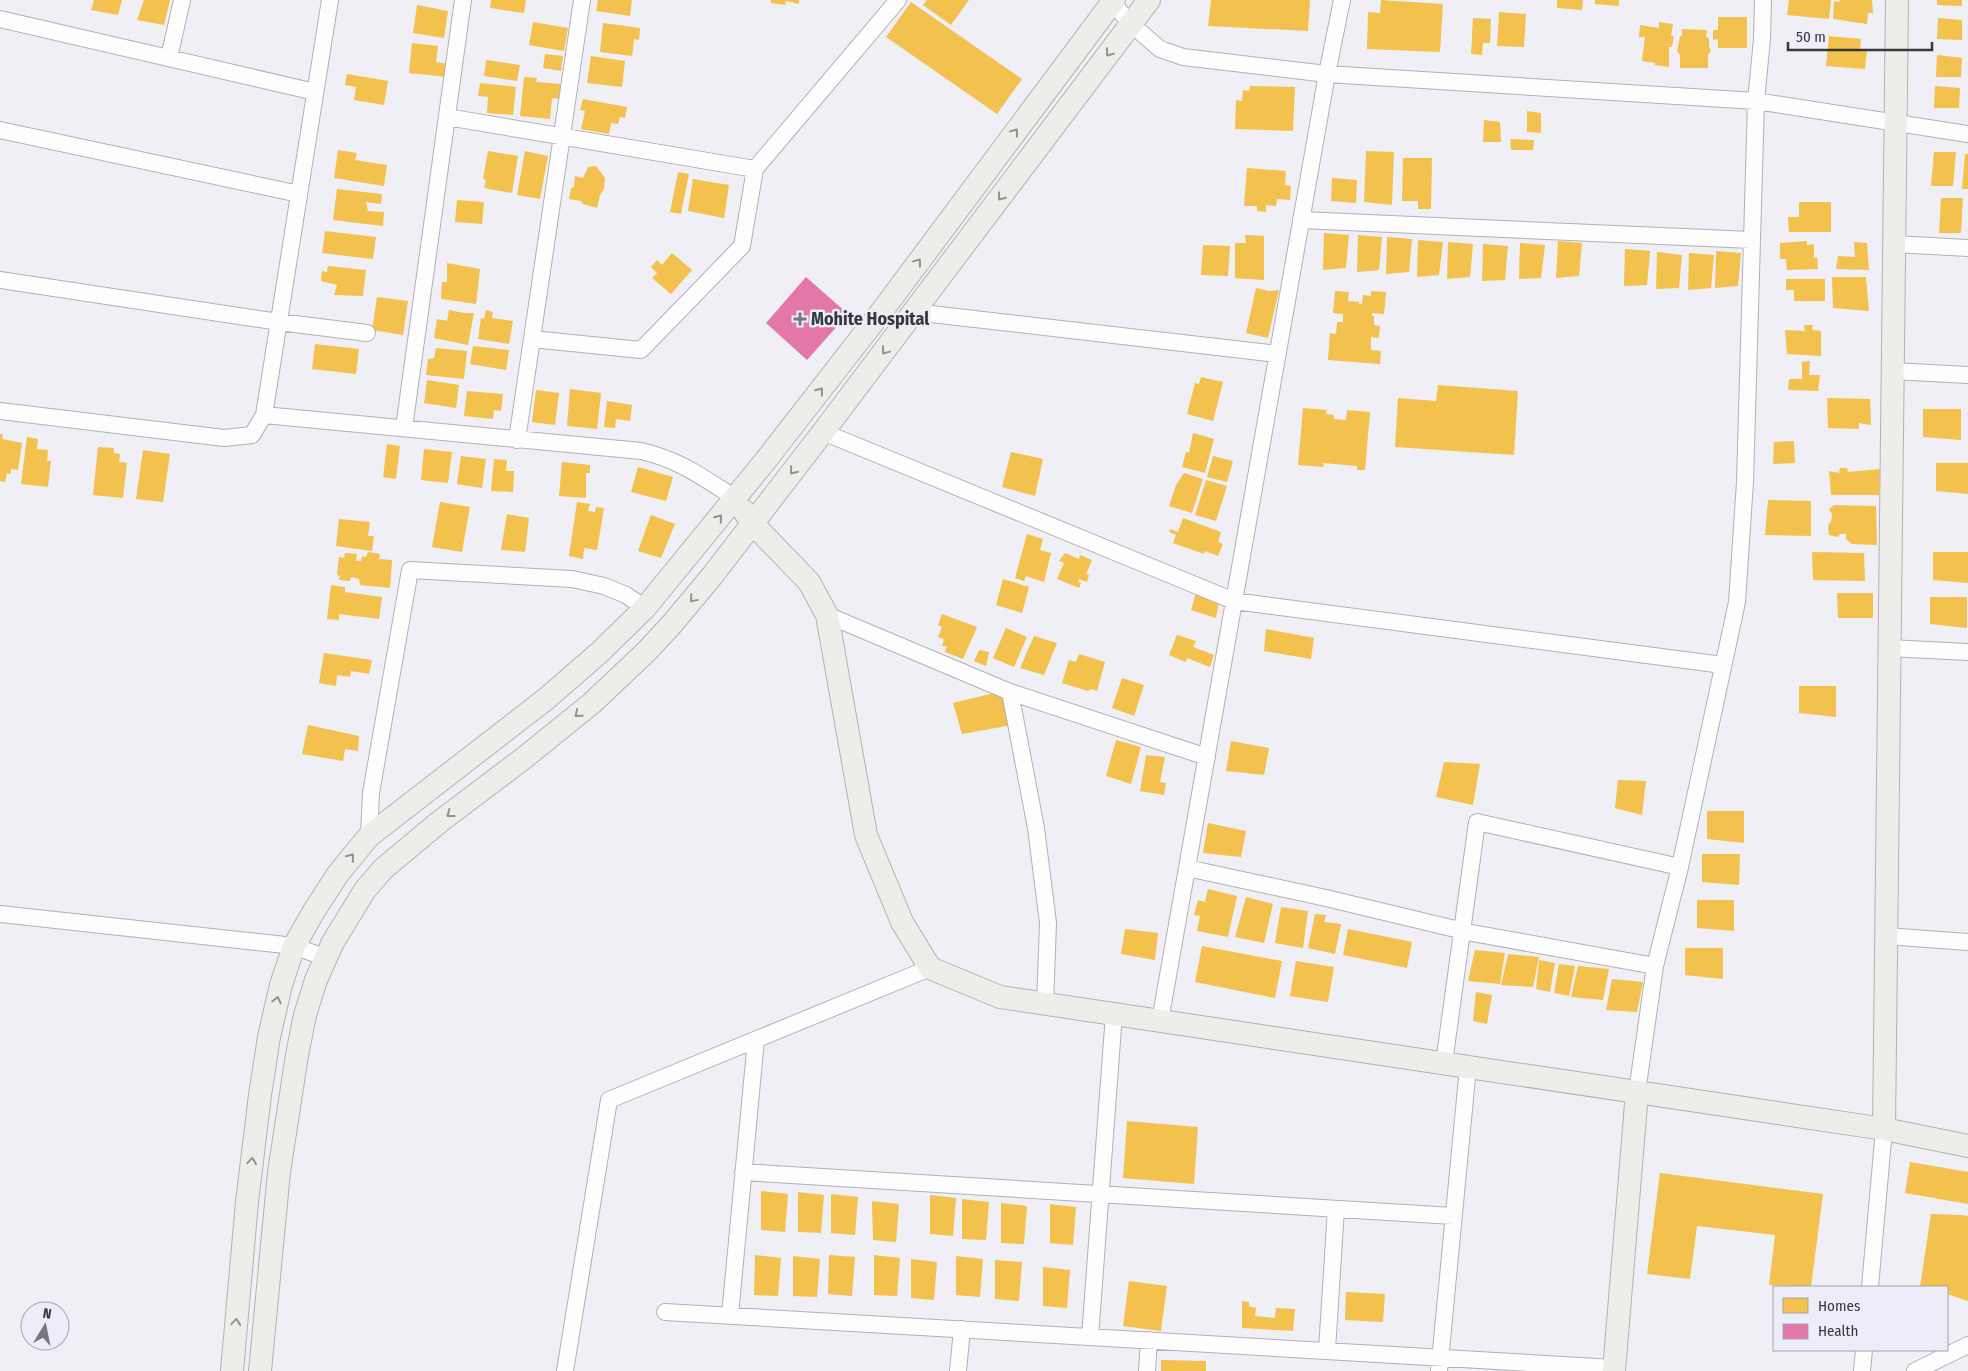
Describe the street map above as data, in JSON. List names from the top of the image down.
{
  "places": {
    "health": ["Mohite Hospital"]
  },
  "legend": ["Homes", "Health"],
  "scale_bar": "50 m",
  "north": "top"
}
